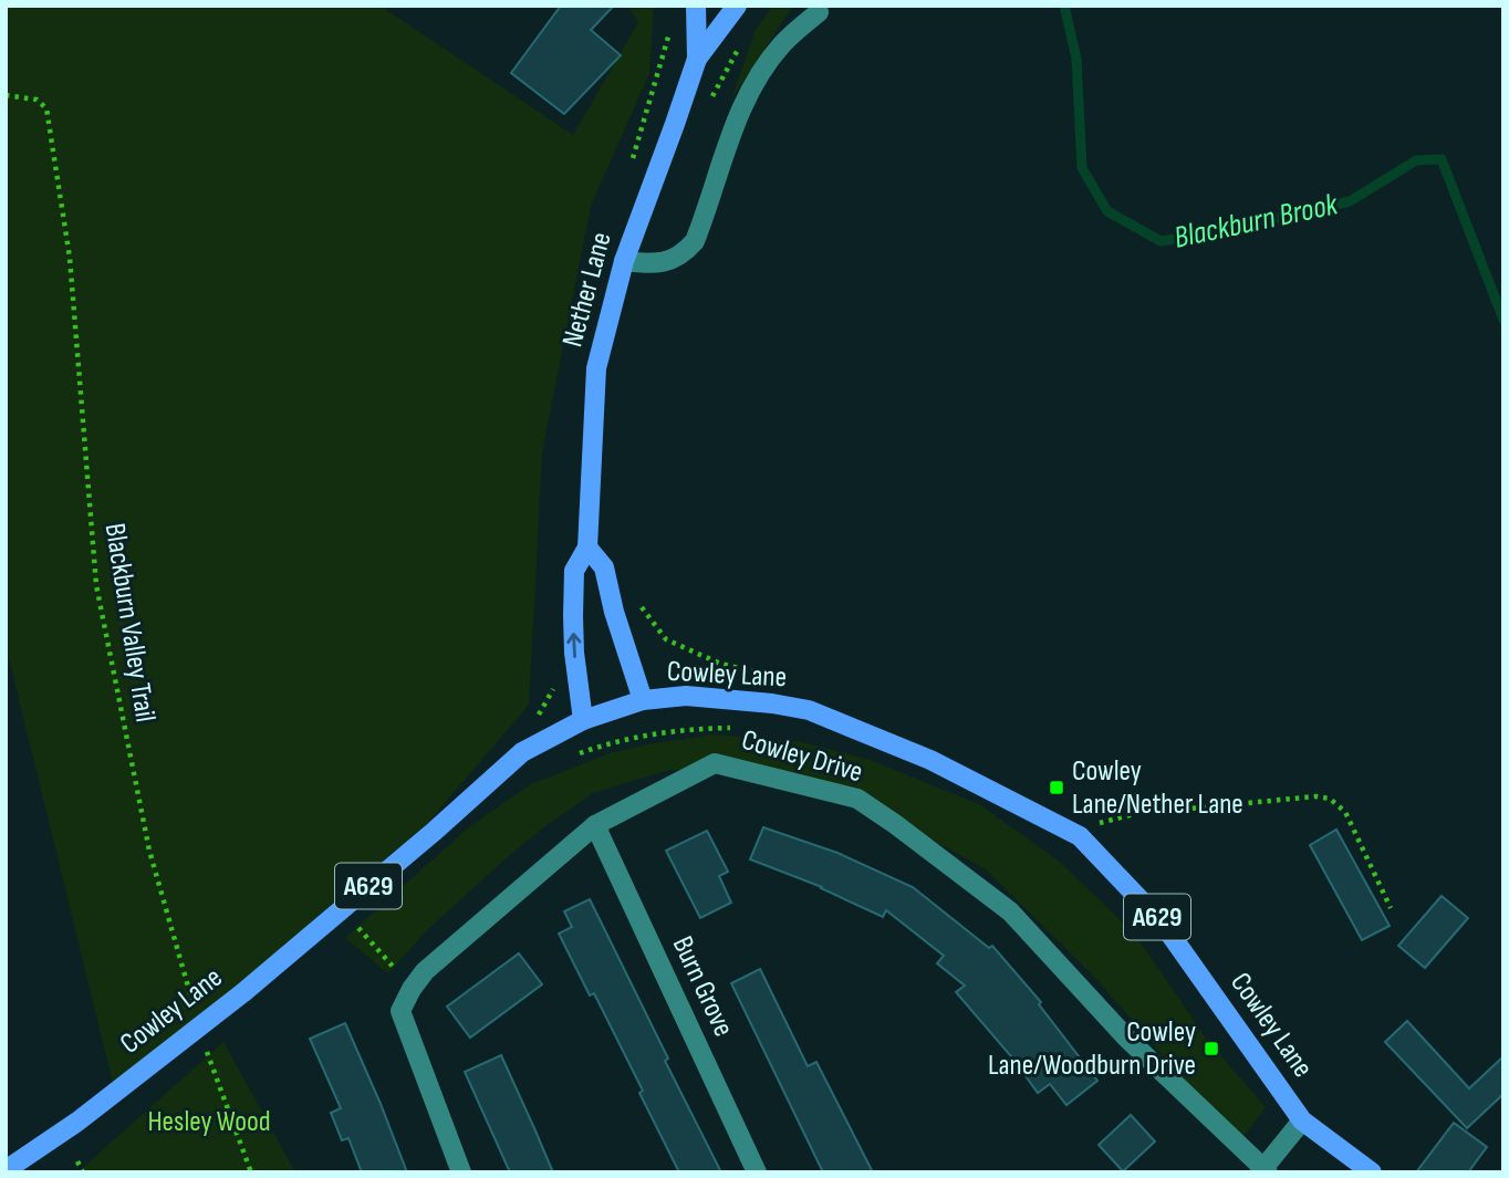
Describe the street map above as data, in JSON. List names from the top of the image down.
{
  "streets": {
    "main road": ["Nether Lane", "Cowley Lane", "A629"],
    "street": ["Cowley Drive", "Burn Grove"],
    "path": ["Blackburn Valley Trail"]
  },
  "crossings": [
    ["Nether Lane", "Cowley Lane"],
    ["Cowley Drive", "Burn Grove"]
  ],
  "water": ["Blackburn Brook"],
  "parks": ["Hesley Wood"],
  "places": {
    "transit": ["Cowley Lane/Nether Lane", "Cowley Lane/Woodburn Drive"]
  }
}
